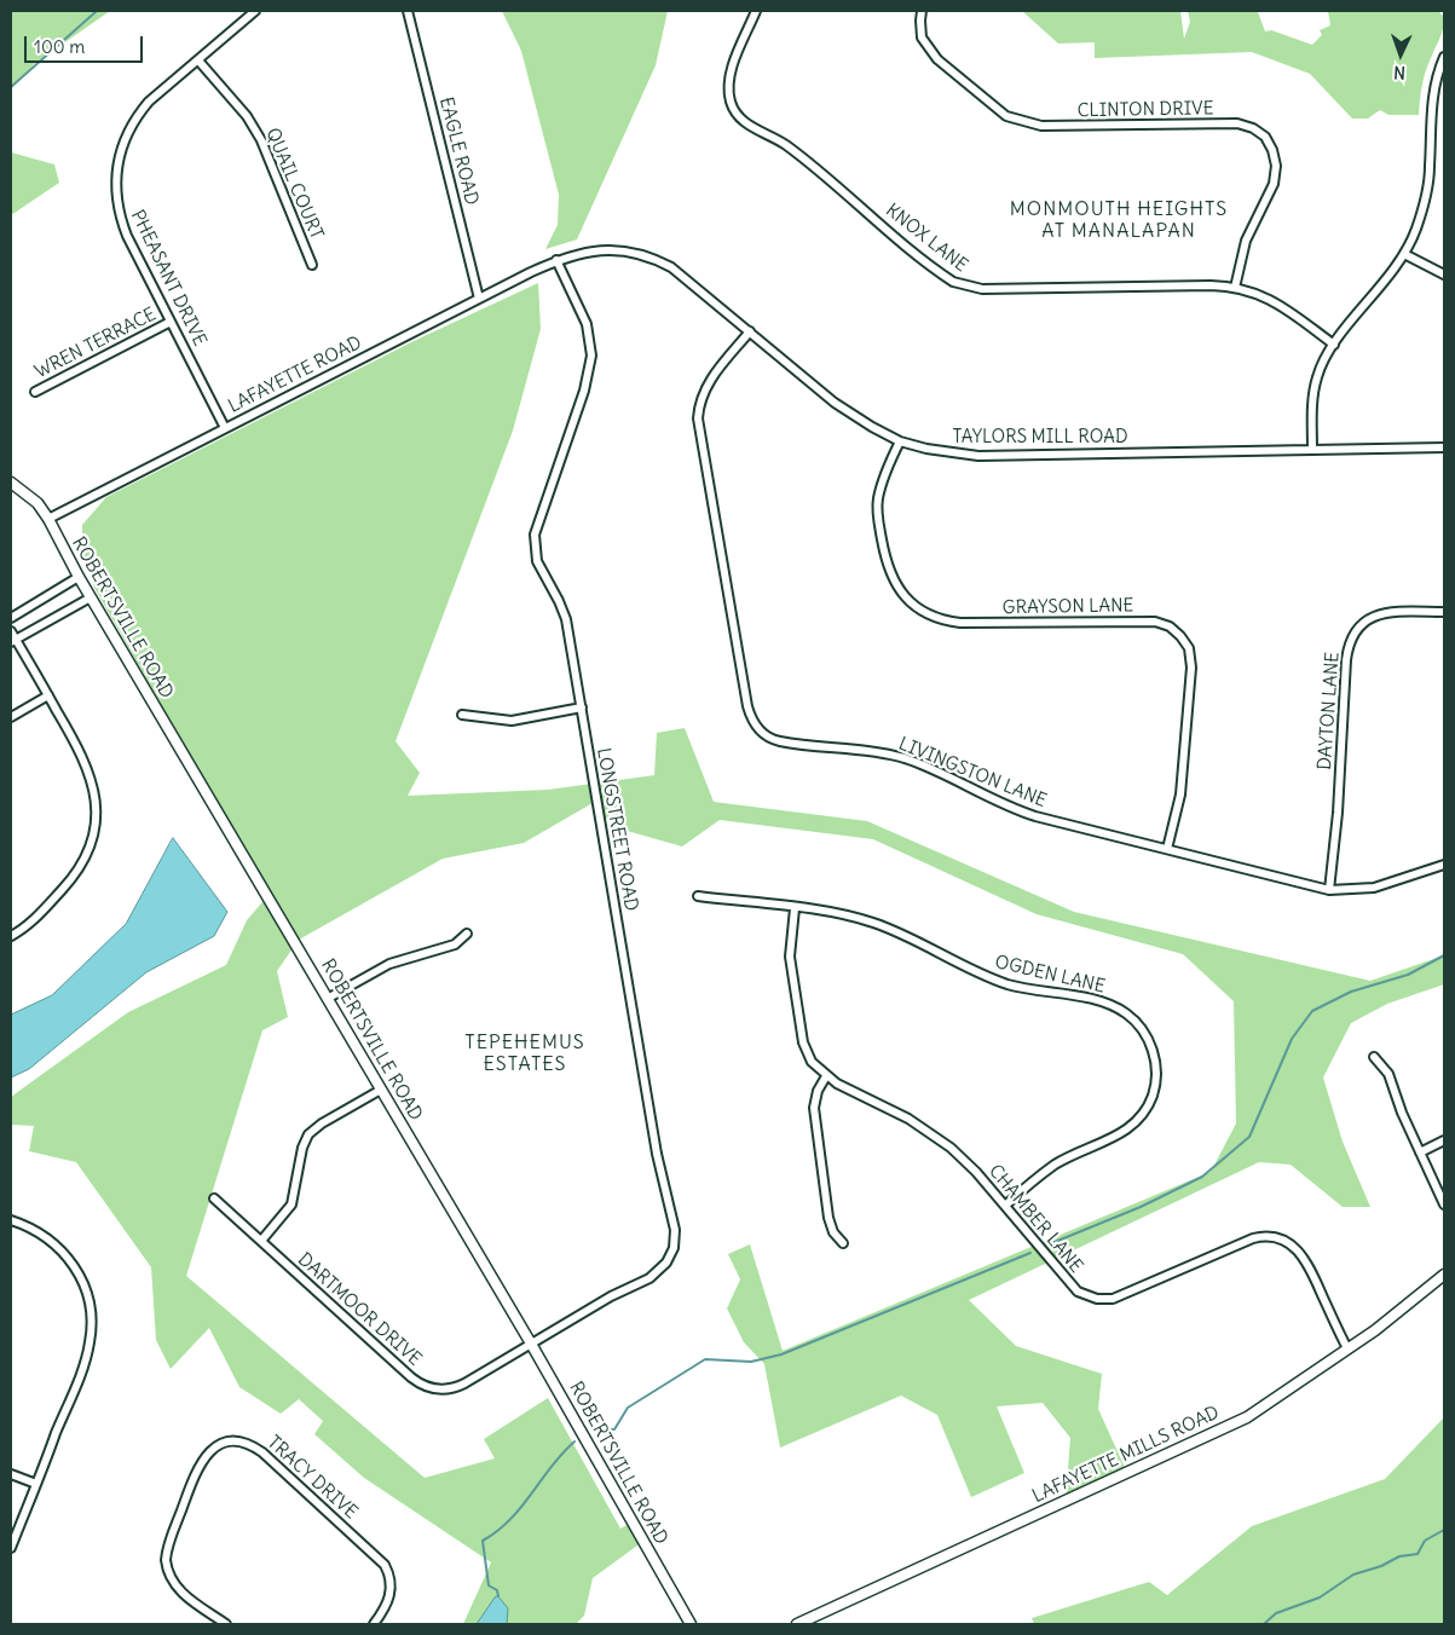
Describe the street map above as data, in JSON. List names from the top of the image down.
{
  "streets": {
    "street": [
      "CLINTON DRIVE",
      "EAGLE ROAD",
      "QUAIL COURT",
      "KNOX LANE",
      "PHEASANT DRIVE",
      "WREN TERRACE",
      "LAFAYETTE ROAD",
      "TAYLORS MILL ROAD",
      "GRAYSON LANE",
      "ROBERTSVILLE ROAD",
      "DAYTON LANE",
      "LIVINGSTON LANE",
      "LONGSTREET ROAD",
      "OGDEN LANE",
      "CHAMBER LANE",
      "DARTMOOR DRIVE",
      "LAFAYETTE MILLS ROAD",
      "TRACY DRIVE"
    ]
  },
  "crossings": [
    ["CLINTON DRIVE", "KNOX LANE"],
    ["EAGLE ROAD", "LAFAYETTE ROAD"],
    ["QUAIL COURT", "PHEASANT DRIVE"],
    ["PHEASANT DRIVE", "WREN TERRACE"],
    ["PHEASANT DRIVE", "LAFAYETTE ROAD"],
    ["LAFAYETTE ROAD", "TAYLORS MILL ROAD"],
    ["LAFAYETTE ROAD", "ROBERTSVILLE ROAD"],
    ["LAFAYETTE ROAD", "LONGSTREET ROAD"],
    ["TAYLORS MILL ROAD", "GRAYSON LANE"],
    ["TAYLORS MILL ROAD", "LIVINGSTON LANE"],
    ["TAYLORS MILL ROAD", "LONGSTREET ROAD"],
    ["GRAYSON LANE", "LIVINGSTON LANE"],
    ["ROBERTSVILLE ROAD", "LONGSTREET ROAD"],
    ["ROBERTSVILLE ROAD", "DARTMOOR DRIVE"],
    ["DAYTON LANE", "LIVINGSTON LANE"],
    ["LONGSTREET ROAD", "DARTMOOR DRIVE"],
    ["OGDEN LANE", "CHAMBER LANE"],
    ["CHAMBER LANE", "LAFAYETTE MILLS ROAD"]
  ],
  "districts": ["MONMOUTH HEIGHTS AT MANALAPAN", "TEPEHEMUS ESTATES"],
  "scale_bar": "100 m",
  "north": "bottom"
}
